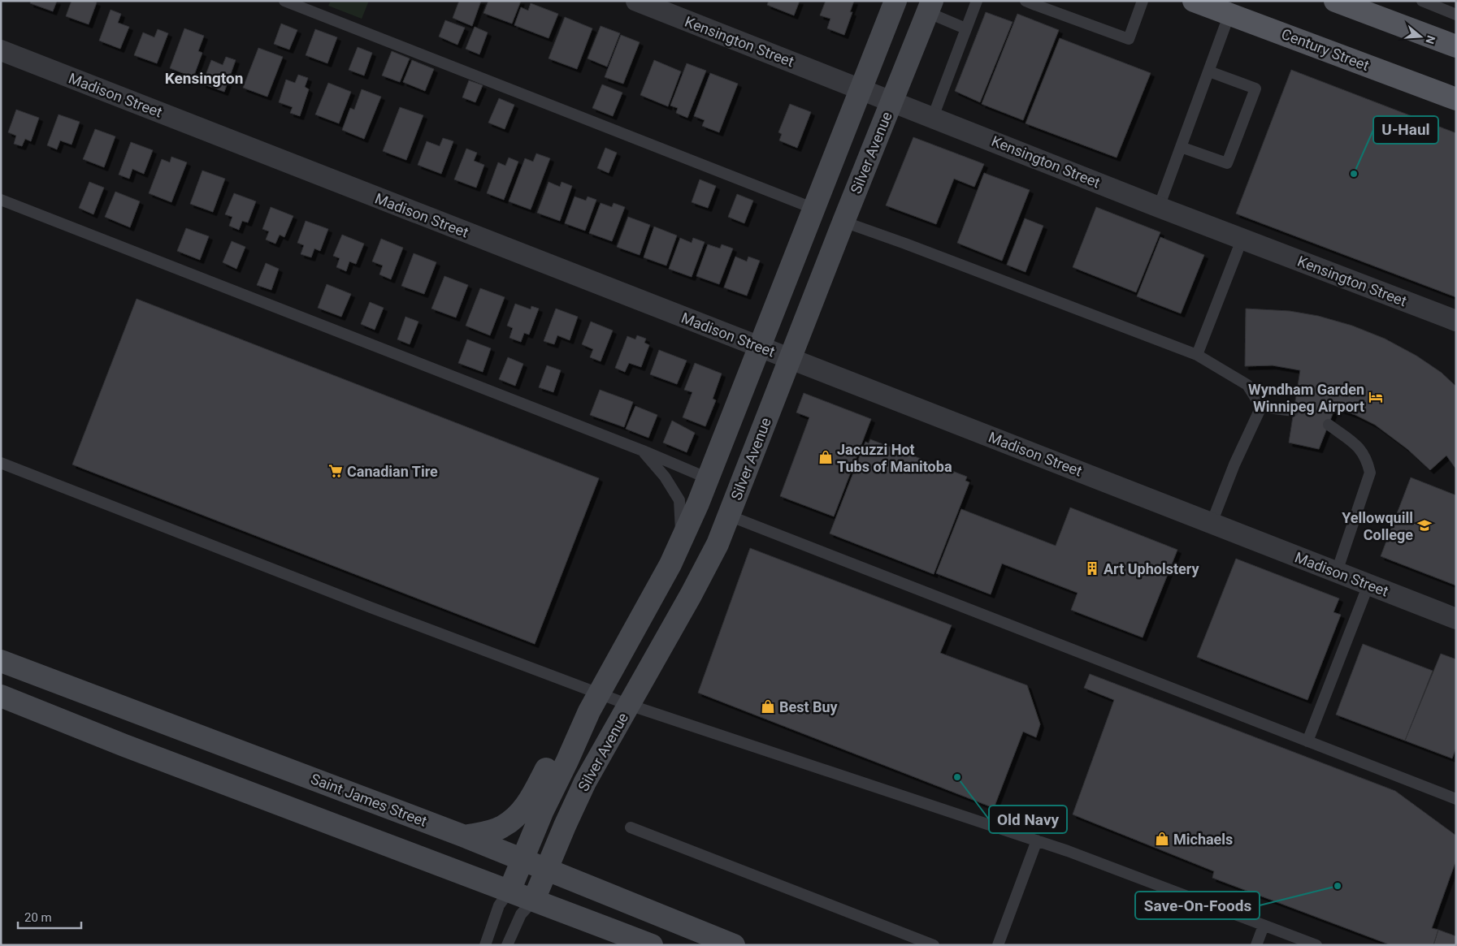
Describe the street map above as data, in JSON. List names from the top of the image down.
{
  "streets": {
    "main road": ["Century Street"],
    "street": [
      "Kensington Street",
      "Madison Street",
      "Silver Avenue",
      "Saint James Street"
    ]
  },
  "crossings": [
    ["Kensington Street", "Silver Avenue"],
    ["Madison Street", "Silver Avenue"],
    ["Silver Avenue", "Saint James Street"]
  ],
  "districts": ["Kensington"],
  "places": {
    "other": ["U-Haul", "Old Navy", "Save-On-Foods"],
    "hotel": ["Wyndham Garden Winnipeg Airport"],
    "shop": ["Jacuzzi Hot Tubs of Manitoba", "Best Buy", "Michaels"],
    "supermarket": ["Canadian Tire"],
    "school or university": ["Yellowquill College"],
    "building": ["Art Upholstery"]
  },
  "scale_bar": "20 m",
  "north": "right"
}
